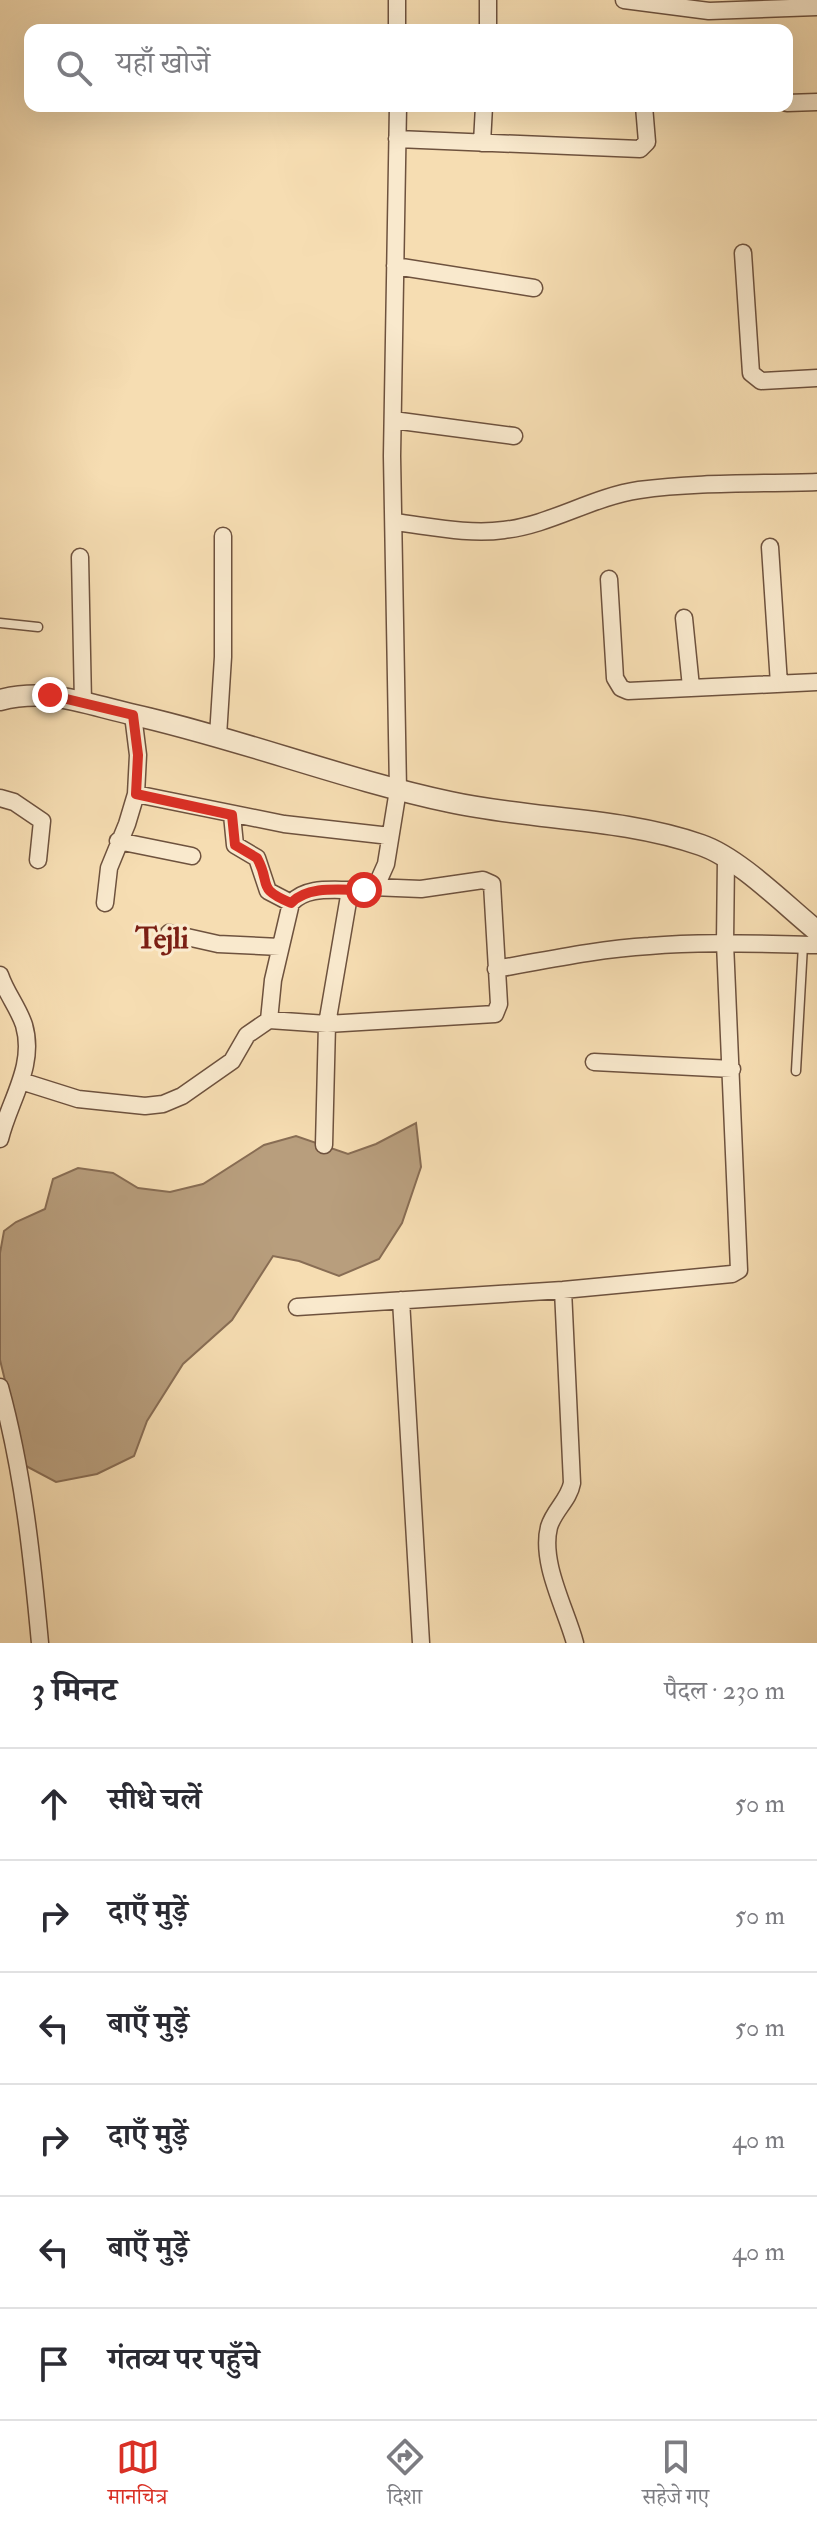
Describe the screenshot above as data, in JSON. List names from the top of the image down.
{
  "districts": ["Tejli"],
  "page": {
    "search": "यहाँ खोजें",
    "heading": ["3 मिनट", "पैदल · 230 m"],
    "list": [
      ["सीधे चलें", "50 m"],
      ["दाएँ मुड़ें", "50 m"],
      ["बाएँ मुड़ें", "50 m"],
      ["दाएँ मुड़ें", "40 m"],
      ["बाएँ मुड़ें", "40 m"],
      "गंतव्य पर पहुँचे"
    ],
    "nav": ["मानचित्र", "दिशा", "सहेजे गए"]
  }
}
